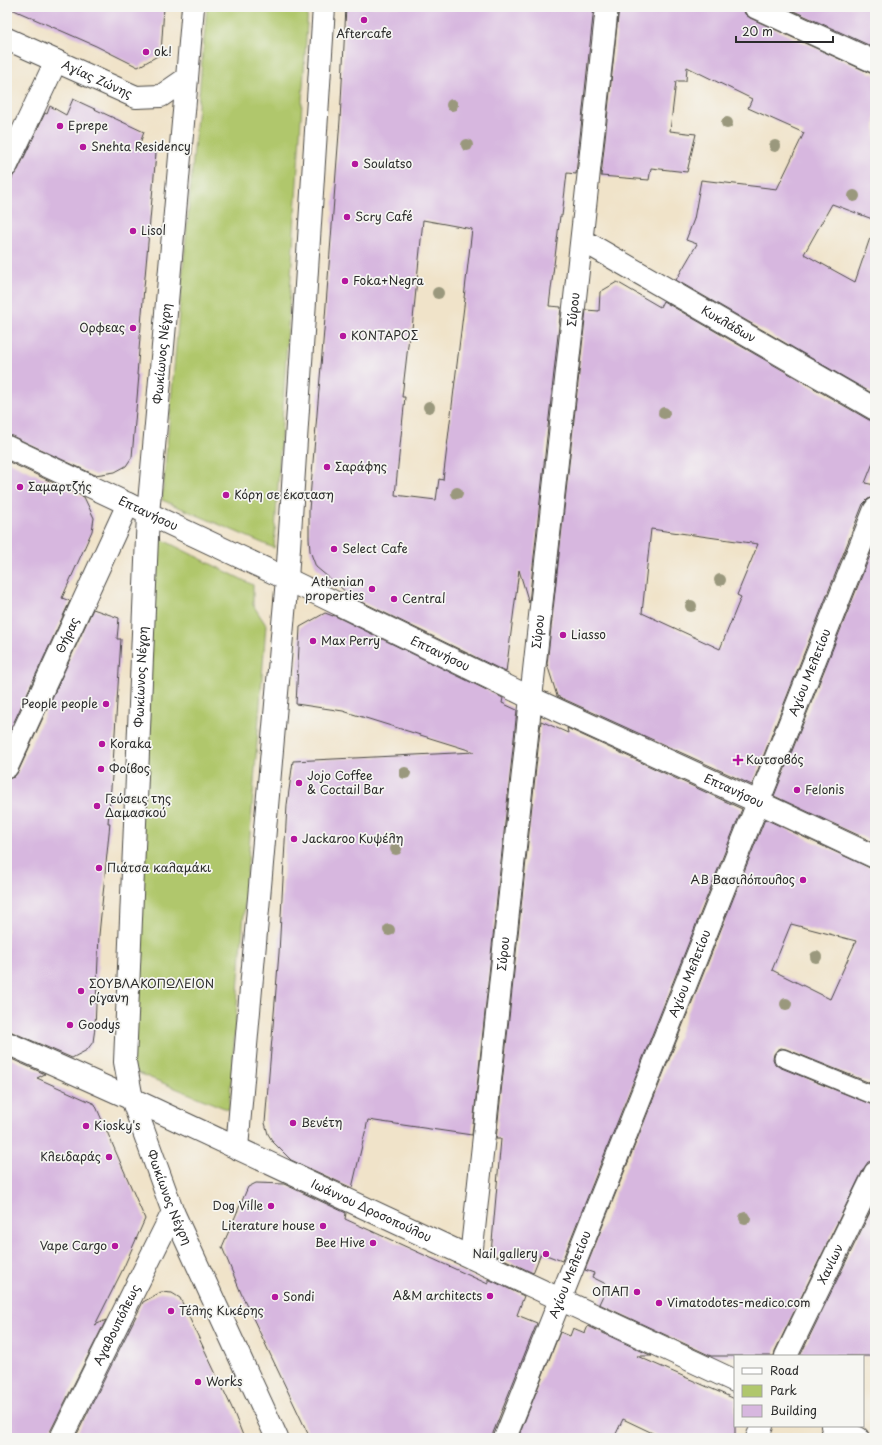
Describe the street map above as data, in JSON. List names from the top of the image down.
{
  "streets": {
    "street": [
      "Αγίας Ζώνης",
      "Σύρου",
      "Κυκλάδων",
      "Φωκίωνος Νέγρη",
      "Επτανήσου",
      "Θήρας",
      "Αγίου Μελετίου",
      "Ιωάννου Δροσοπούλου",
      "Χανίων",
      "Αγαθουπόλεως"
    ]
  },
  "crossings": [
    ["Αγίας Ζώνης", "Φωκίωνος Νέγρη"],
    ["Σύρου", "Κυκλάδων"],
    ["Σύρου", "Επτανήσου"],
    ["Σύρου", "Ιωάννου Δροσοπούλου"],
    ["Φωκίωνος Νέγρη", "Επτανήσου"],
    ["Φωκίωνος Νέγρη", "Ιωάννου Δροσοπούλου"],
    ["Φωκίωνος Νέγρη", "Αγαθουπόλεως"],
    ["Επτανήσου", "Θήρας"],
    ["Επτανήσου", "Αγίου Μελετίου"],
    ["Αγίου Μελετίου", "Ιωάννου Δροσοπούλου"]
  ],
  "places": {
    "other": [
      "Aftercafe",
      "ok!",
      "Eprepe",
      "Snehta Residency",
      "Soulatso",
      "Scry Café",
      "Lisol",
      "Foka+Negra",
      "Ορφεας",
      "ΚΟΝΤΑΡΟΣ",
      "Σαράφης",
      "Σαμαρτζής",
      "Κόρη σε έκσταση",
      "Select Cafe",
      "Athenian properties",
      "Central",
      "Liasso",
      "Max Perry",
      "People people",
      "Koraka",
      "Φοίβος",
      "Jojo Coffee & Coctail Bar",
      "Felonis",
      "Γεύσεις της Δαμασκού",
      "Jackaroo Κυψέλη",
      "Πιάτσα καλαμάκι",
      "ΑΒ Βασιλόπουλος",
      "ΣΟΥΒΛΑΚΟΠΩΛΕΙΟΝ ρίγανη",
      "Goodys",
      "Βενέτη",
      "Kiosky's",
      "Κλειδαράς",
      "Dog Ville",
      "Literature house",
      "Bee Hive",
      "Vape Cargo",
      "Nail gallery",
      "ΟΠΑΠ",
      "A&M architects",
      "Sondi",
      "Vimatodotes-medico.com",
      "Τέλης Κικέρης",
      "Works"
    ],
    "health": ["Κωτσοβός"]
  },
  "legend": ["Road", "Park", "Building"],
  "scale_bar": "20 m"
}
